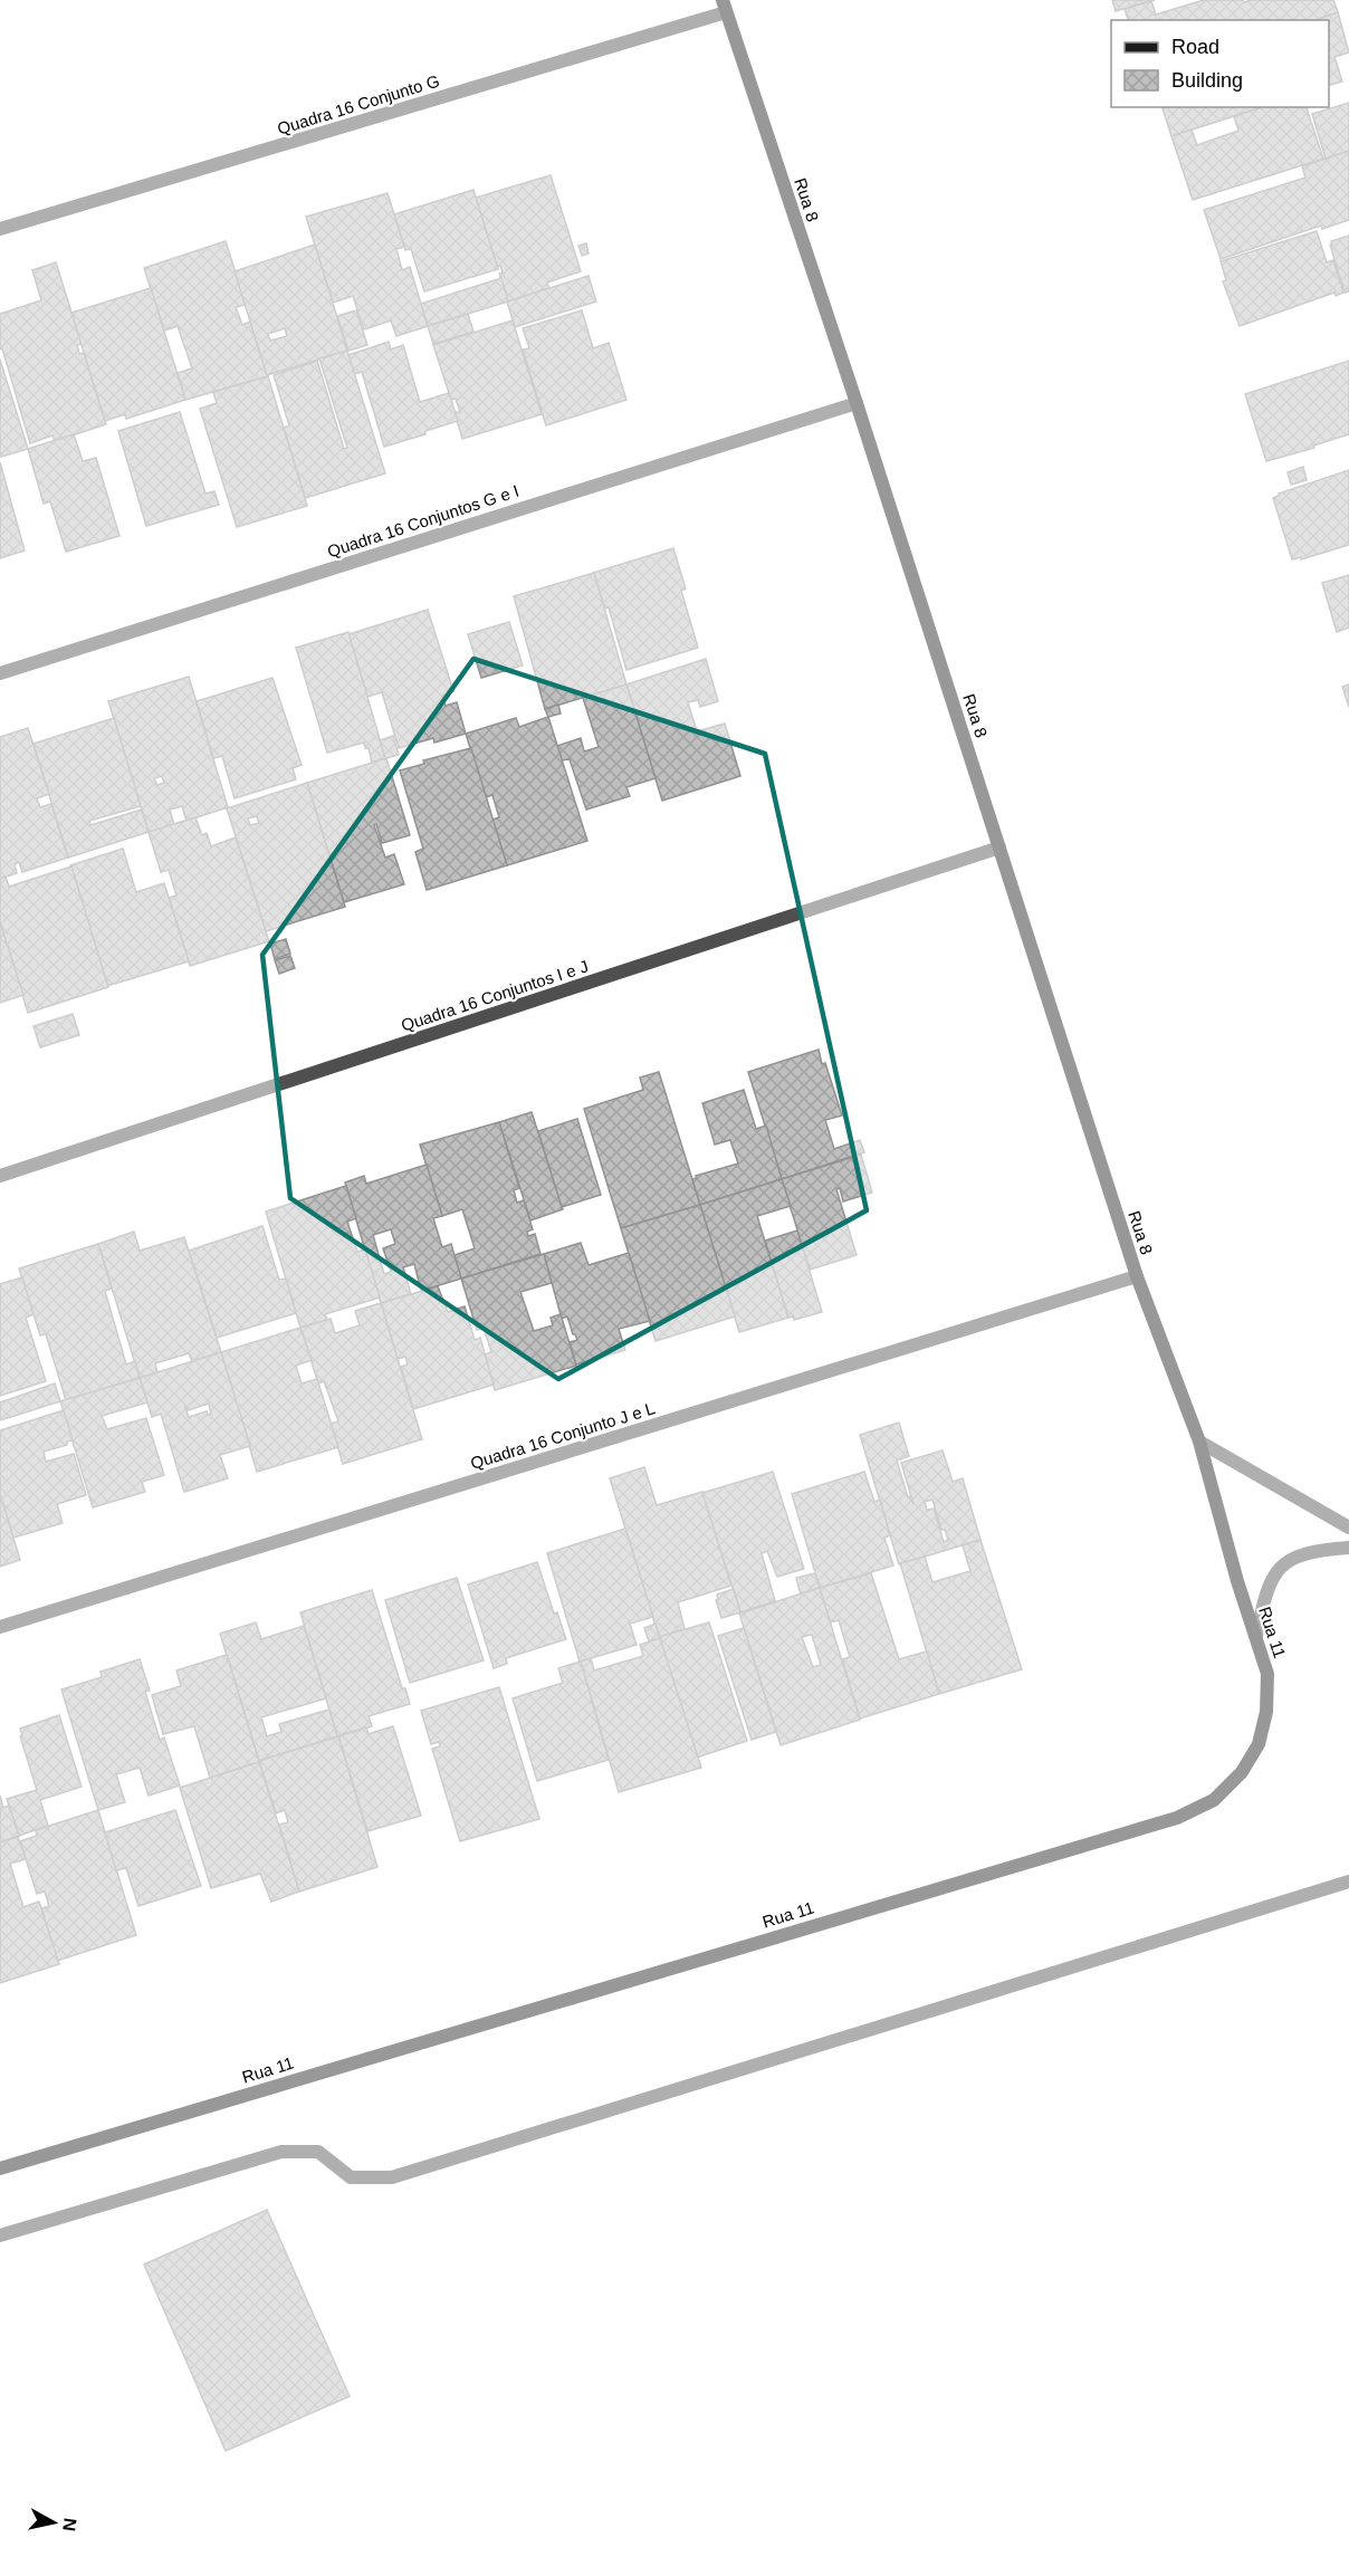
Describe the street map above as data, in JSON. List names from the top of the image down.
{
  "streets": {
    "main road": ["Rua 8", "Rua 11"],
    "street": [
      "Quadra 16 Conjunto G",
      "Quadra 16 Conjuntos G e I",
      "Quadra 16 Conjuntos I e J",
      "Quadra 16 Conjunto J e L"
    ]
  },
  "crossings": [
    ["Quadra 16 Conjunto G", "Rua 8"],
    ["Rua 8", "Quadra 16 Conjuntos G e I"],
    ["Rua 8", "Quadra 16 Conjuntos I e J"],
    ["Rua 8", "Quadra 16 Conjunto J e L"],
    ["Rua 8", "Rua 11"]
  ],
  "legend": ["Road", "Building"],
  "north": "right"
}
